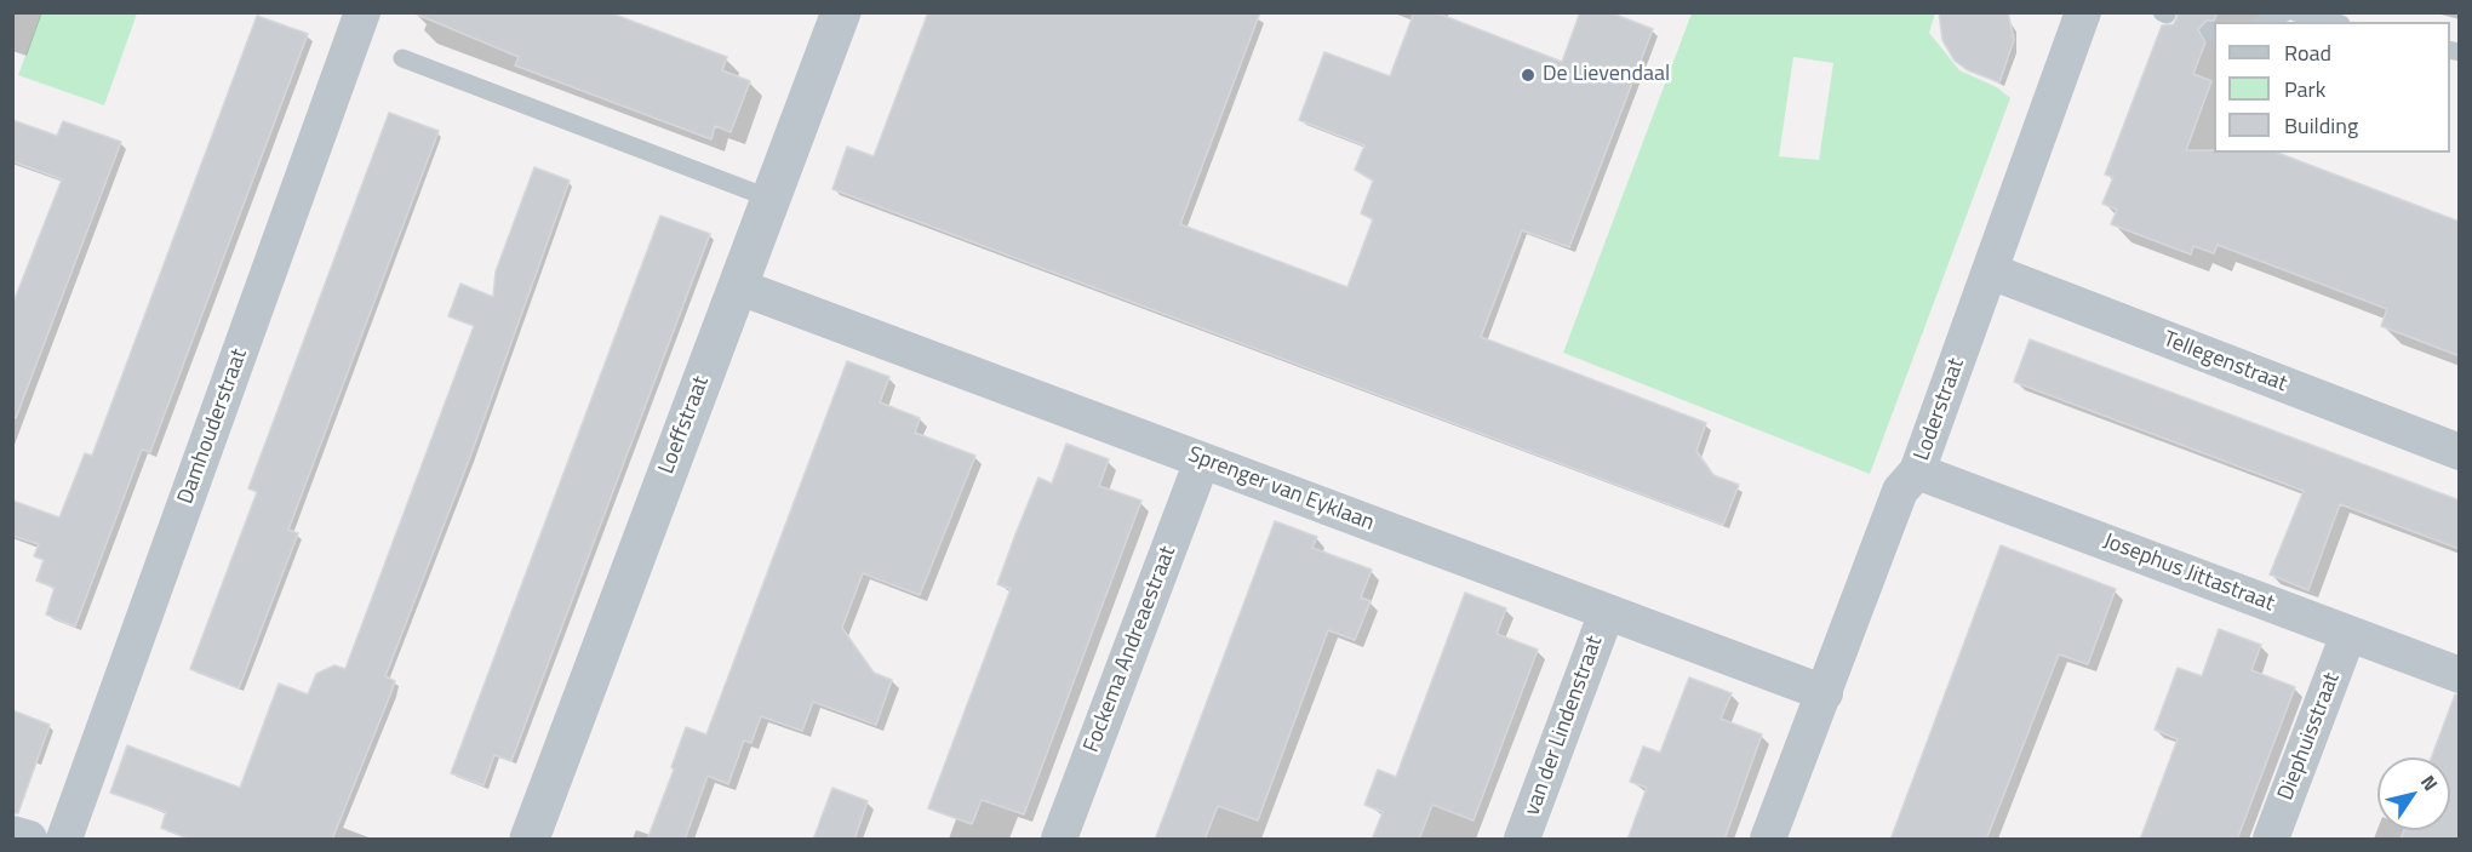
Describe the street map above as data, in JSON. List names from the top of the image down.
{
  "streets": {
    "street": [
      "Tellegenstraat",
      "Loderstraat",
      "Loeffstraat",
      "Damhouderstraat",
      "Sprenger van Eyklaan",
      "Josephus Jittastraat",
      "Fockema Andreaestraat",
      "van der Lindenstraat",
      "Diephuisstraat"
    ]
  },
  "crossings": [
    ["Tellegenstraat", "Loderstraat"],
    ["Loderstraat", "Sprenger van Eyklaan"],
    ["Loderstraat", "Josephus Jittastraat"],
    ["Loeffstraat", "Sprenger van Eyklaan"],
    ["Sprenger van Eyklaan", "Fockema Andreaestraat"],
    ["Sprenger van Eyklaan", "van der Lindenstraat"],
    ["Josephus Jittastraat", "Diephuisstraat"]
  ],
  "places": ["De Lievendaal"],
  "legend": ["Road", "Park", "Building"],
  "north": "top right"
}
